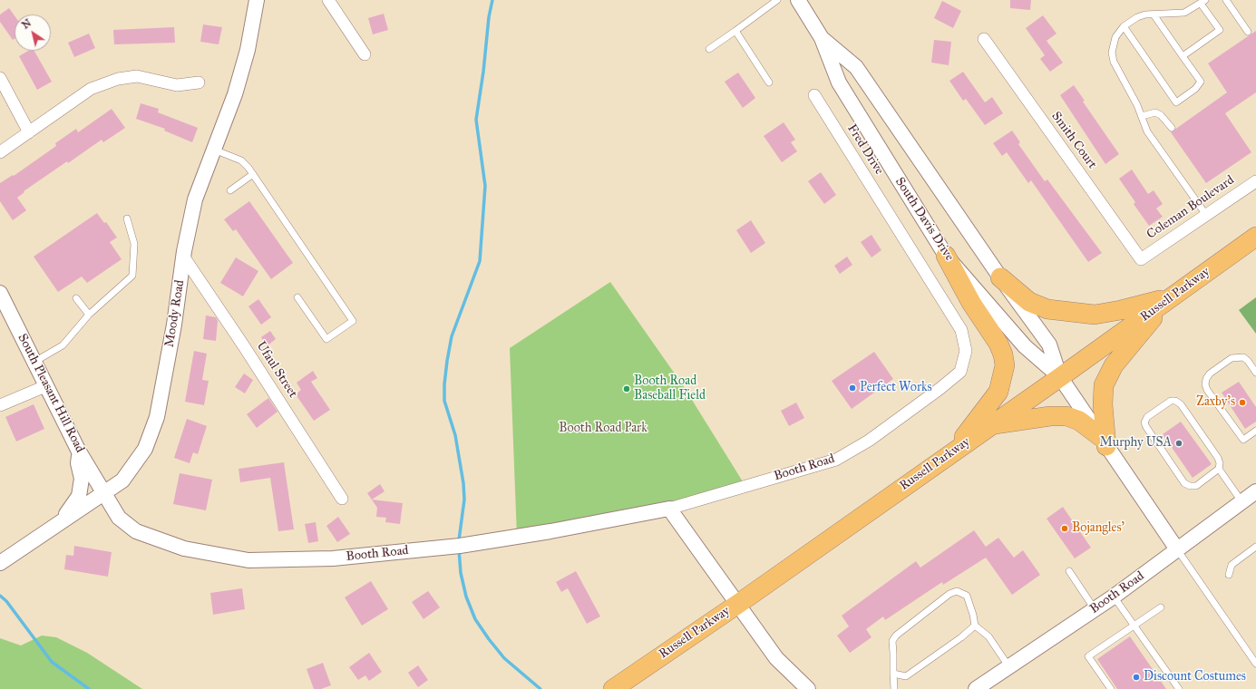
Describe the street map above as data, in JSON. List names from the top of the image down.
{
  "streets": {
    "main road": ["Russell Parkway"],
    "street": [
      "Smith Court",
      "Fred Drive",
      "Coleman Boulevard",
      "South Davis Drive",
      "Moody Road",
      "Ufaul Street",
      "South Pleasant Hill Road",
      "Booth Road"
    ]
  },
  "crossings": [
    ["Smith Court", "Coleman Boulevard"],
    ["Fred Drive", "Booth Road"],
    ["South Davis Drive", "Russell Parkway"],
    ["South Davis Drive", "Booth Road"],
    ["Moody Road", "Ufaul Street"],
    ["Moody Road", "South Pleasant Hill Road"],
    ["Moody Road", "Booth Road"],
    ["South Pleasant Hill Road", "Booth Road"]
  ],
  "parks": ["Booth Road Park"],
  "places": [
    "Perfect Works",
    "Booth Road Baseball Field",
    "Zaxby's",
    "Murphy USA",
    "Bojangles'",
    "Discount Costumes"
  ],
  "north": "top left"
}
